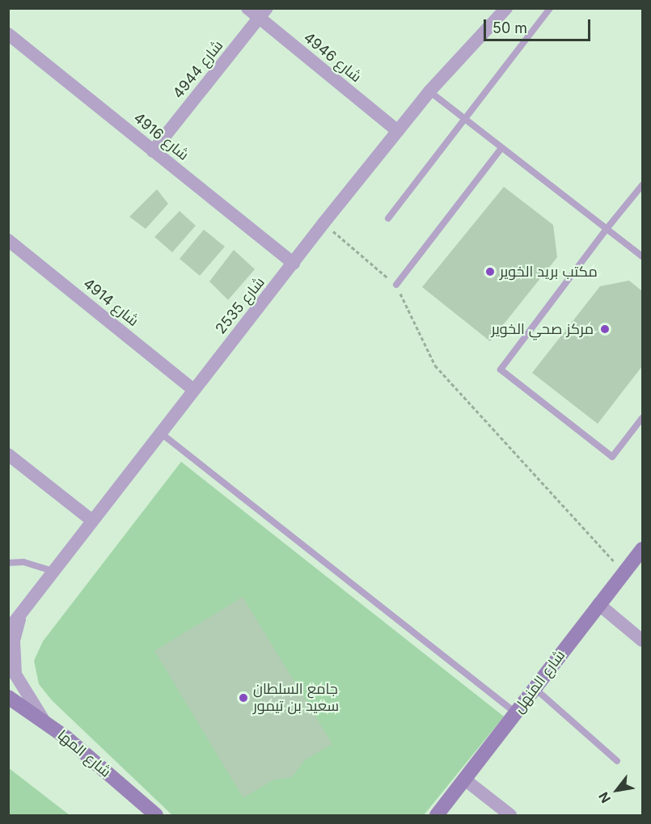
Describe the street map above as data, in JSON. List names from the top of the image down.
{
  "streets": {
    "street": [
      "4946 شارع",
      "4944 شارع",
      "4916 شارع",
      "4914 شارع",
      "2535 شارع",
      "شارع المنهل",
      "شارع المها"
    ]
  },
  "crossings": [
    ["4946 شارع", "4944 شارع"],
    ["4946 شارع", "2535 شارع"],
    ["4944 شارع", "4916 شارع"],
    ["4916 شارع", "2535 شارع"],
    ["4914 شارع", "2535 شارع"]
  ],
  "places": ["مكتب بريد الخوير", "مركز صحي الخوير", "جامع السلطان سعيد بن تيمور"],
  "scale_bar": "50 m",
  "north": "bottom left"
}
